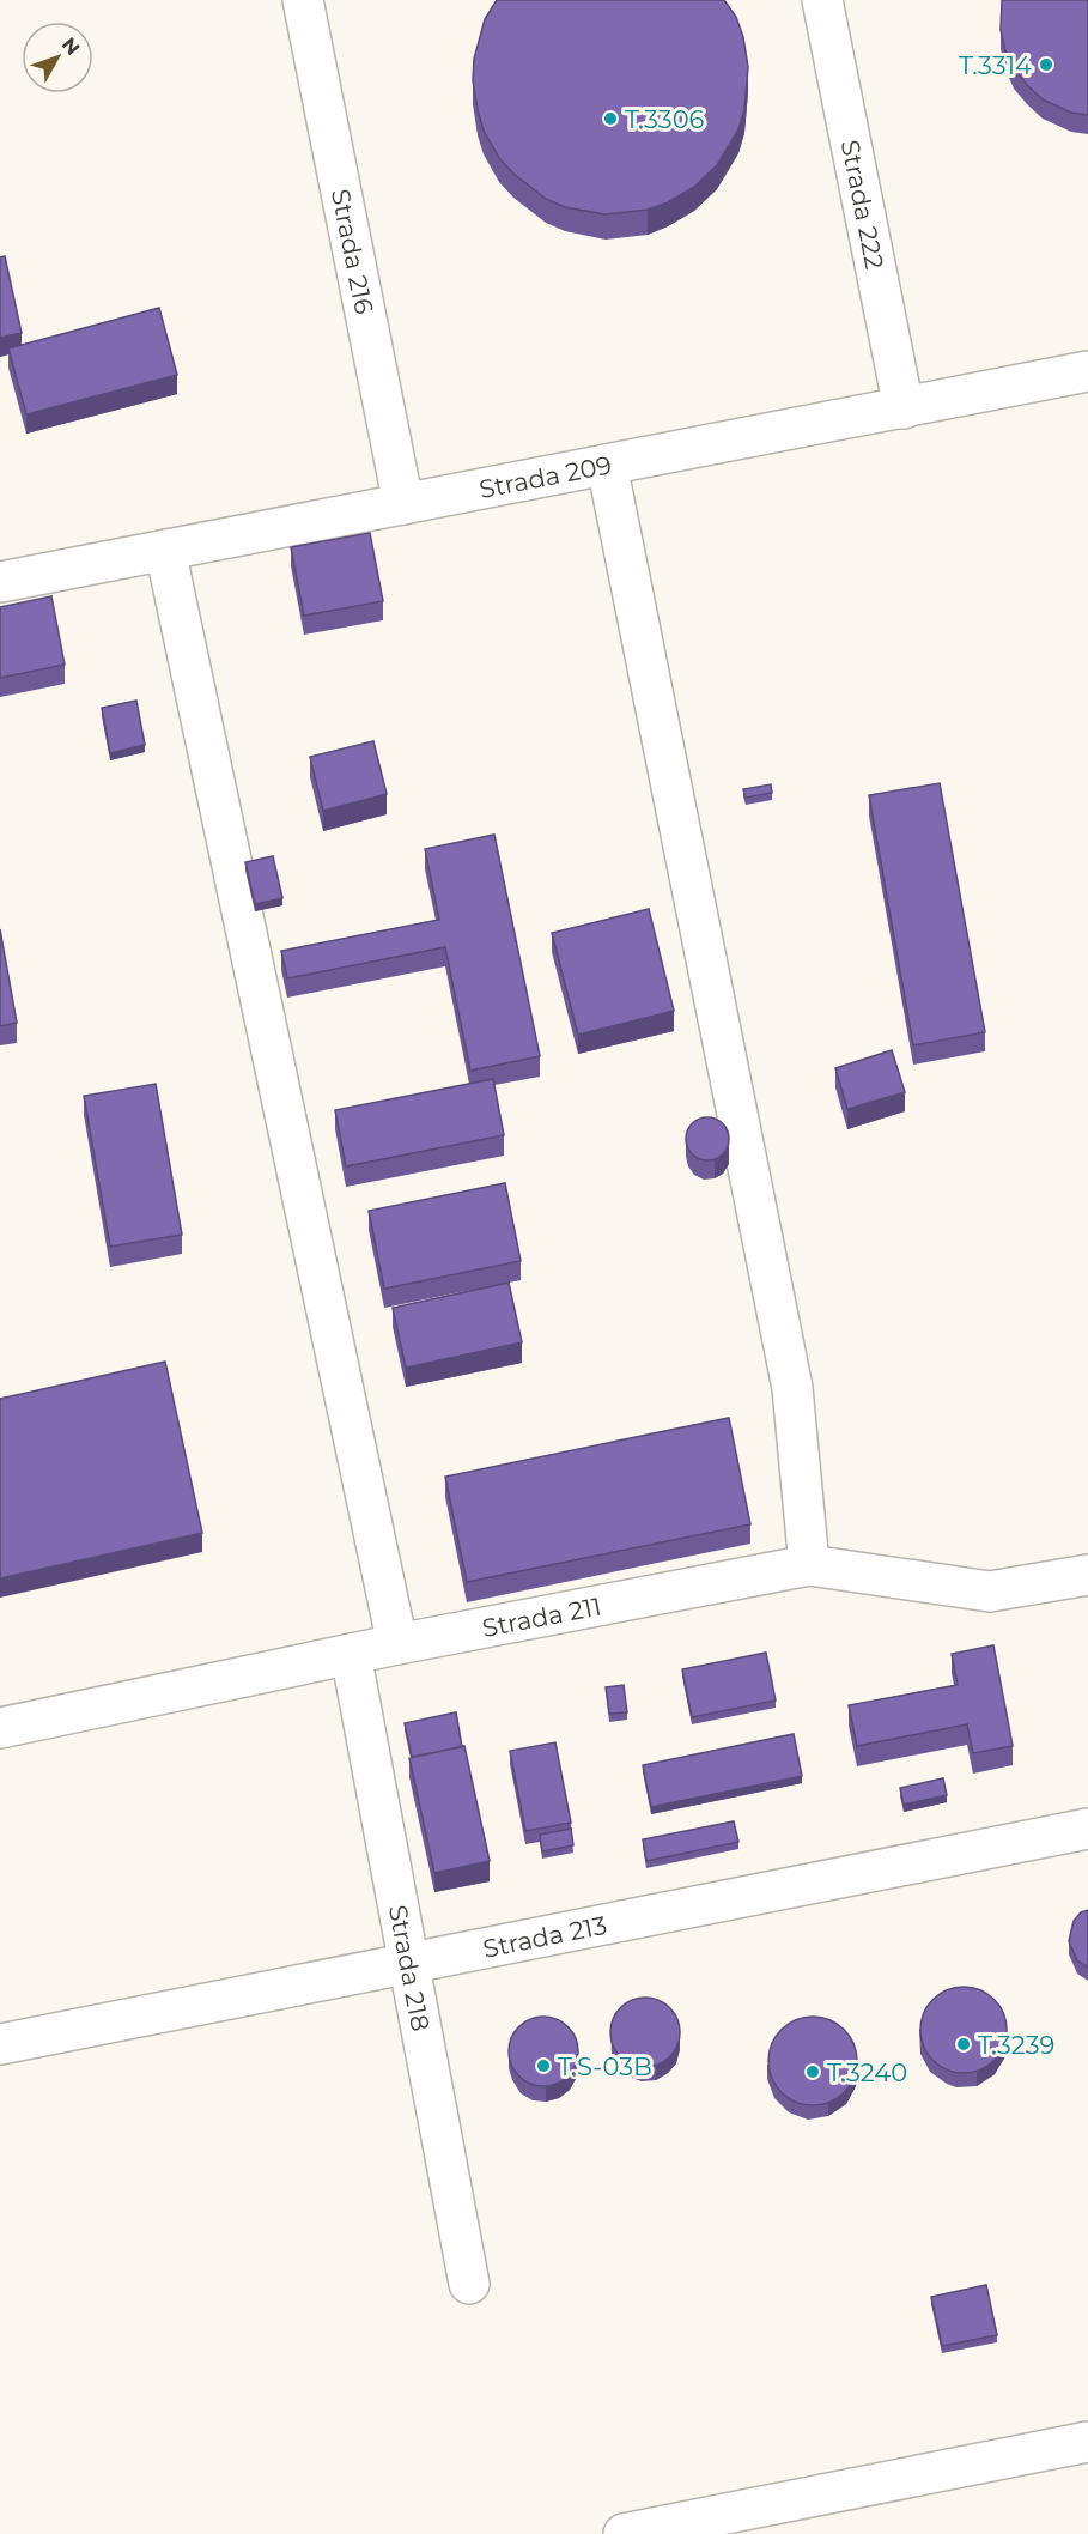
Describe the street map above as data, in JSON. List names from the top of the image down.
{
  "streets": {
    "lane": [
      "Strada 222",
      "Strada 216",
      "Strada 209",
      "Strada 211",
      "Strada 213",
      "Strada 218"
    ]
  },
  "crossings": [
    ["Strada 222", "Strada 209"],
    ["Strada 216", "Strada 209"],
    ["Strada 211", "Strada 218"],
    ["Strada 213", "Strada 218"]
  ],
  "places": [
    "T.3314",
    "T.3306",
    "T.3239",
    "T.S-03B",
    "T.3240"
  ],
  "north": "top right"
}
